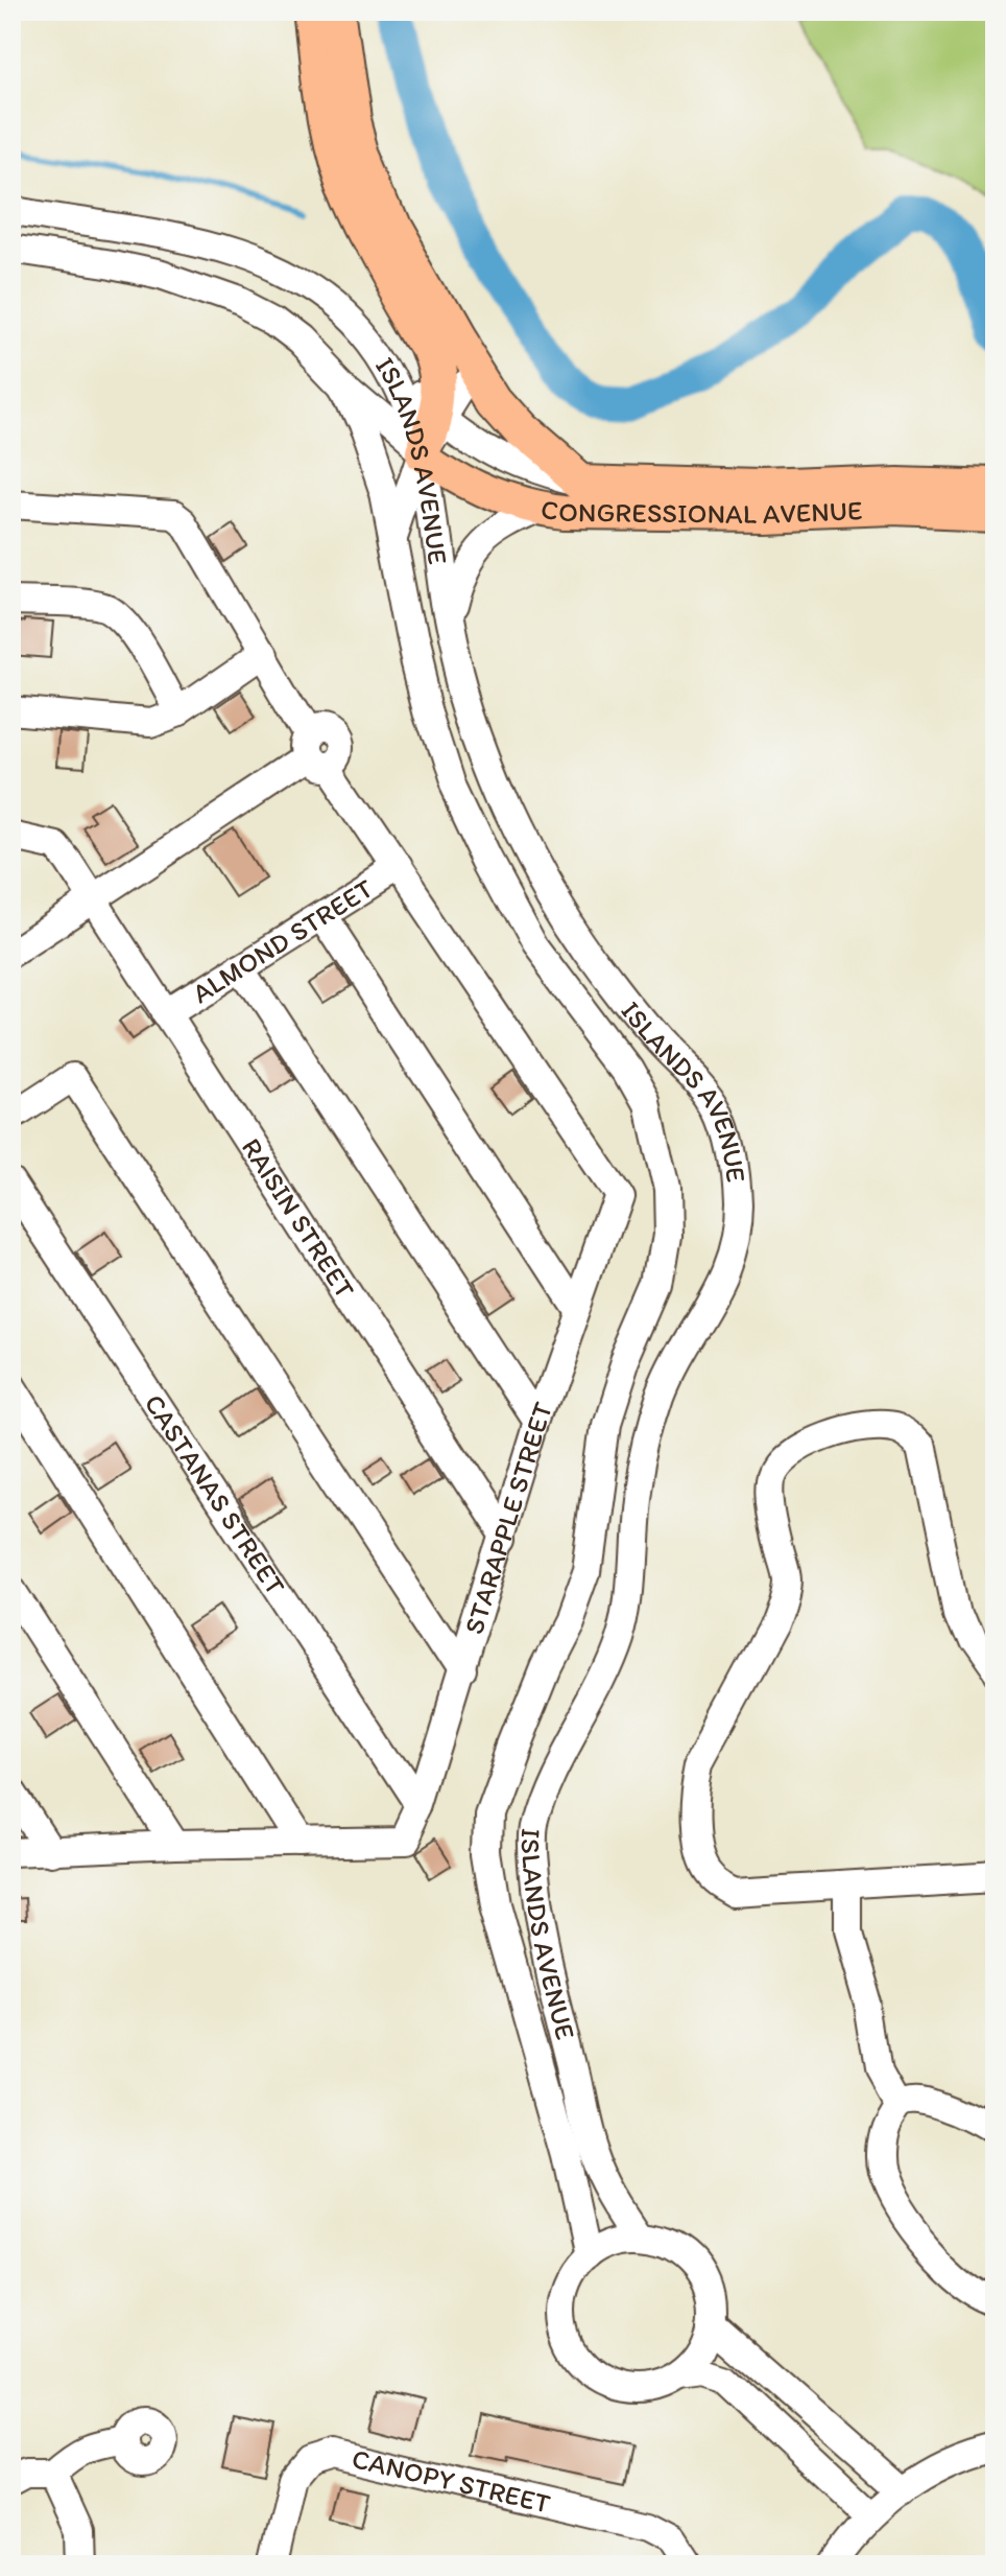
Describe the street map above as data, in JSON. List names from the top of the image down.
{
  "streets": {
    "main road": ["CONGRESSIONAL AVENUE"],
    "street": [
      "ISLANDS AVENUE",
      "ALMOND STREET",
      "RAISIN STREET",
      "CASTANAS STREET",
      "STARAPPLE STREET",
      "CANOPY STREET"
    ]
  },
  "crossings": [
    ["ISLANDS AVENUE", "CONGRESSIONAL AVENUE"],
    ["ALMOND STREET", "RAISIN STREET"],
    ["ALMOND STREET", "STARAPPLE STREET"],
    ["RAISIN STREET", "STARAPPLE STREET"],
    ["CASTANAS STREET", "STARAPPLE STREET"]
  ]
}
